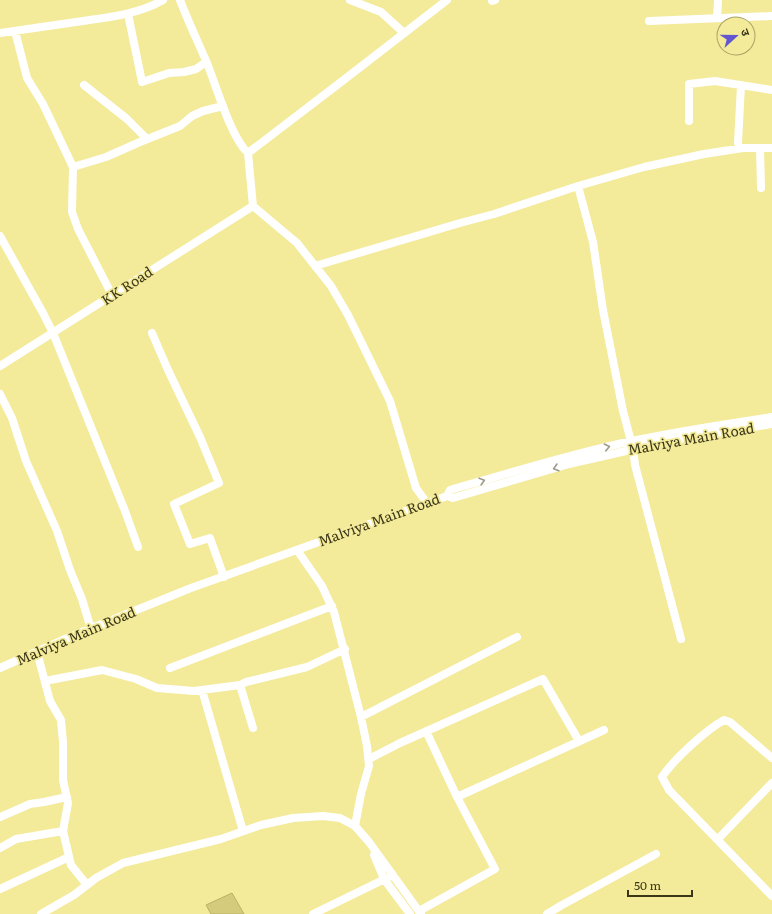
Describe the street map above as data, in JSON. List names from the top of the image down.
{
  "streets": {
    "street": ["KK Road", "Malviya Main Road"]
  },
  "scale_bar": "50 m",
  "north": "right"
}
